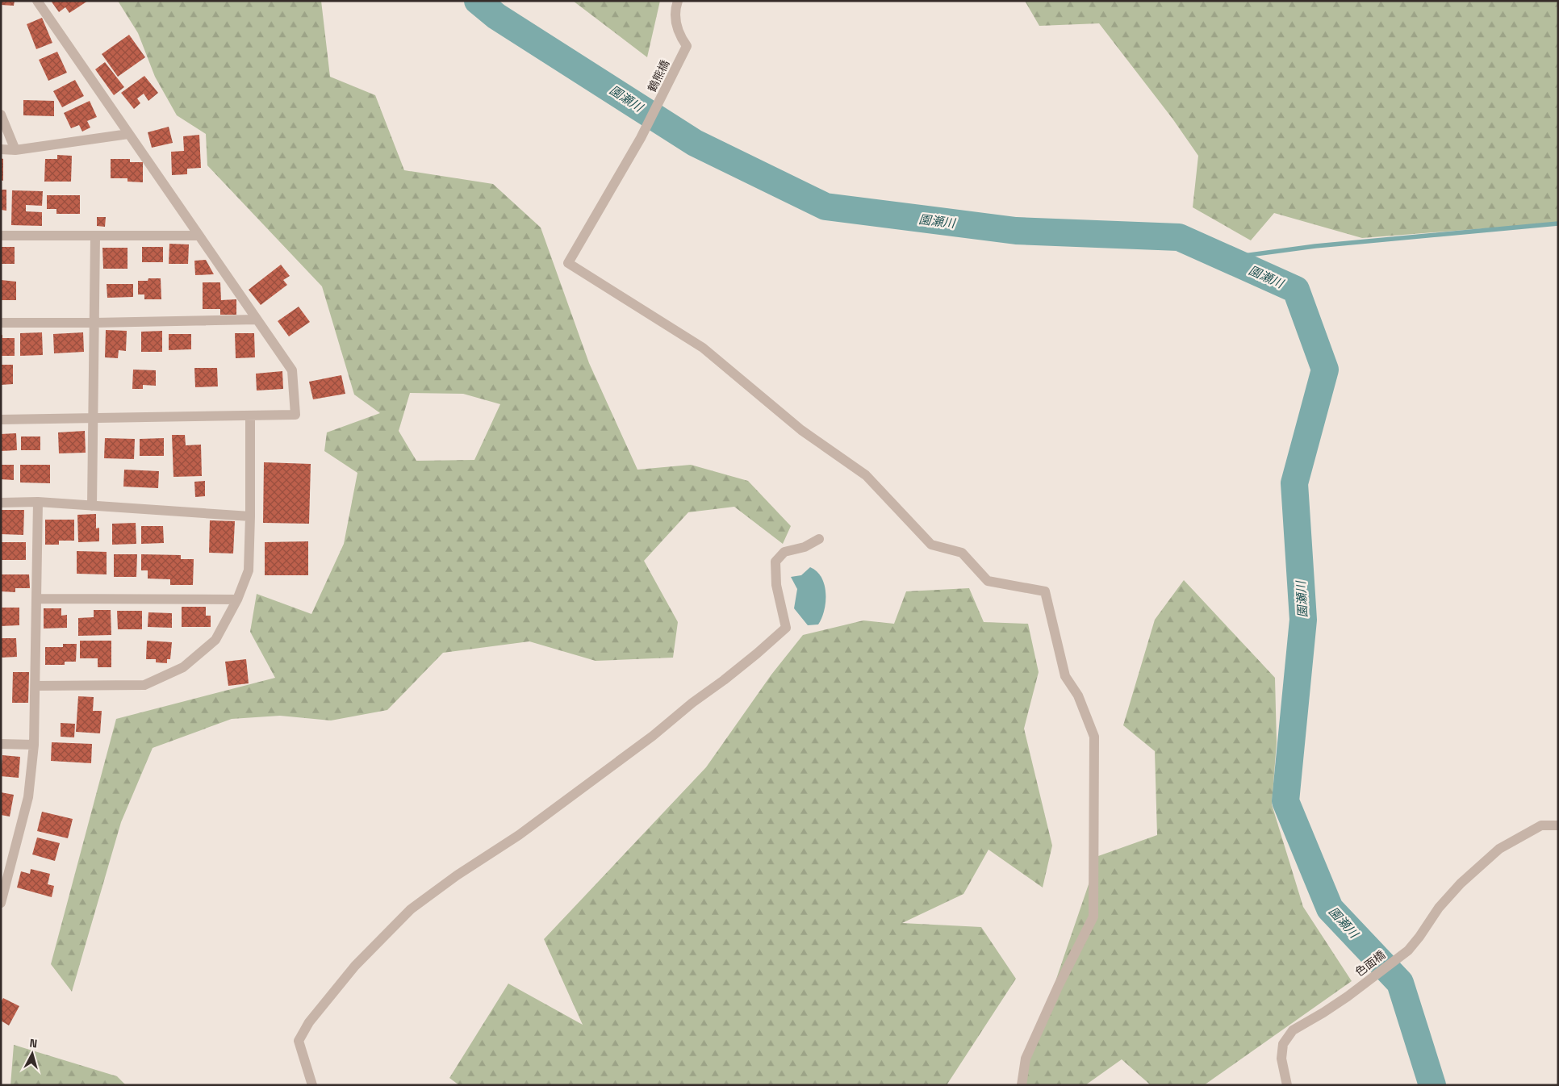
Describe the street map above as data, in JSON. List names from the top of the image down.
{
  "streets": {
    "street": ["鶴熊橋", "色面橋"]
  },
  "water": ["園瀬川"],
  "north": "top"
}
